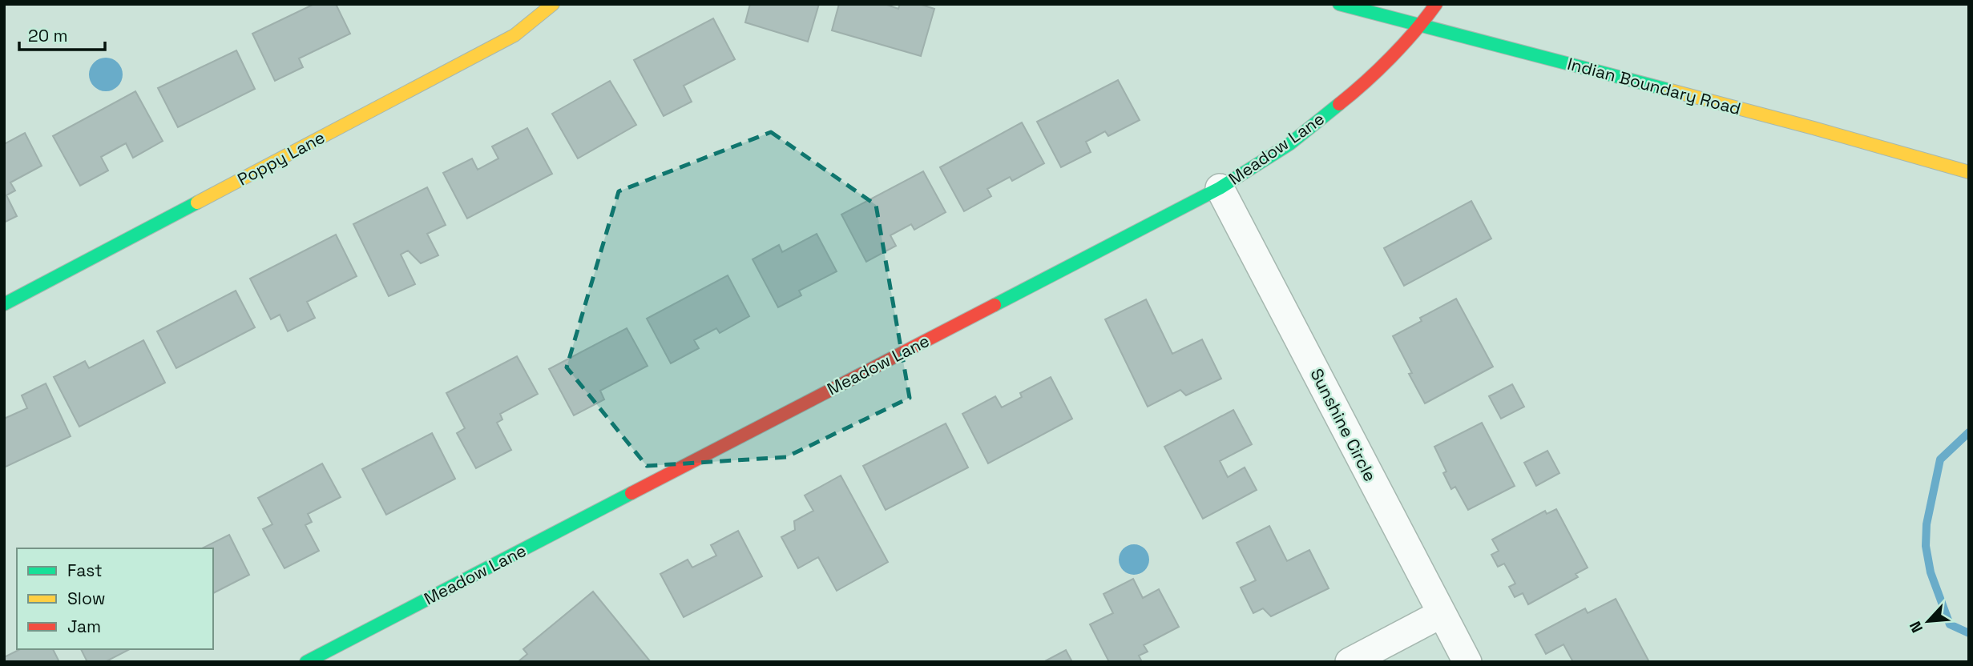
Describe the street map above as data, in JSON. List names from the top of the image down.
{
  "streets": {
    "street": [
      "Indian Boundary Road",
      "Meadow Lane",
      "Poppy Lane",
      "Sunshine Circle"
    ]
  },
  "crossings": [
    ["Indian Boundary Road", "Meadow Lane"],
    ["Meadow Lane", "Sunshine Circle"]
  ],
  "legend": ["Fast", "Slow", "Jam"],
  "scale_bar": "20 m",
  "north": "bottom left"
}
